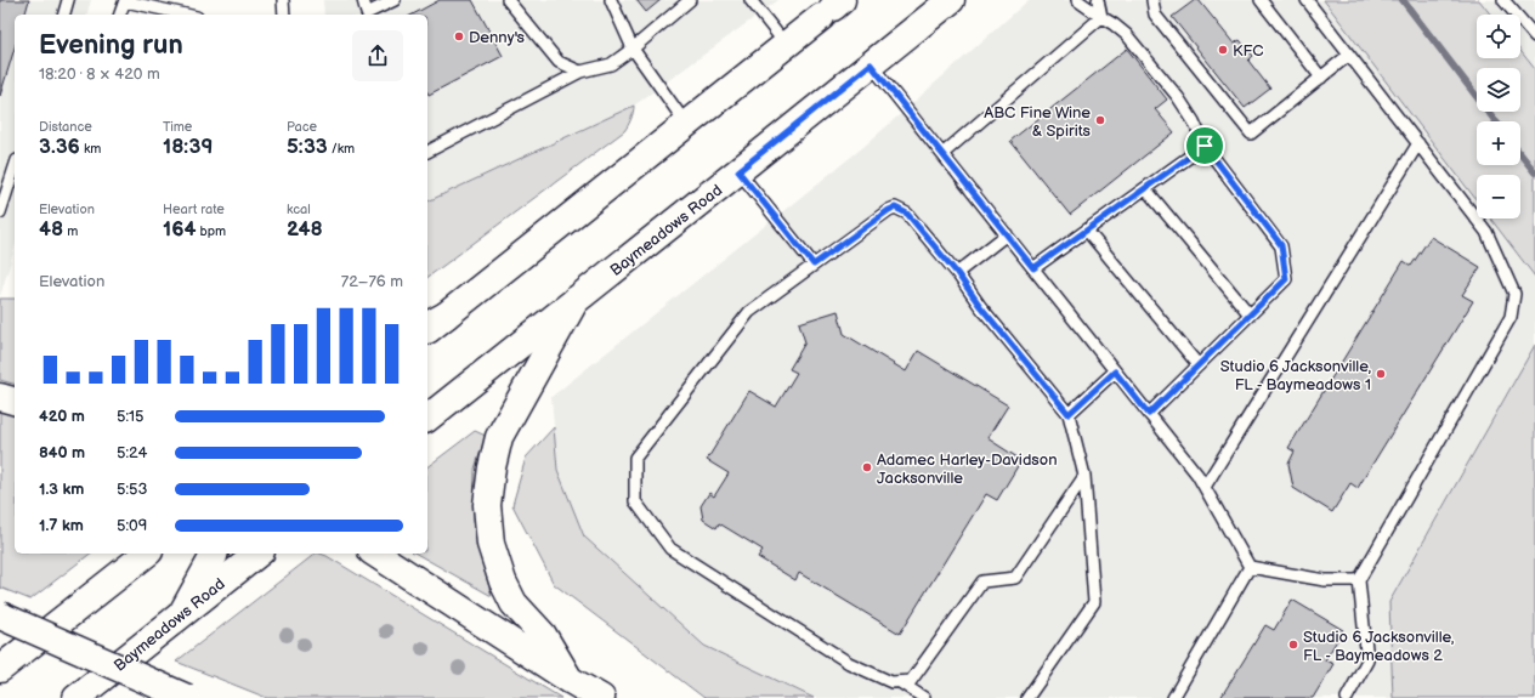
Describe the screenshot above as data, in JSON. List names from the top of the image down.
{
  "streets": {
    "main road": ["Baymeadows Road"]
  },
  "places": [
    "Denny's",
    "KFC",
    "ABC Fine Wine & Spirits",
    "Studio 6 Jacksonville, FL - Baymeadows 1",
    "Adamec Harley-Davidson Jacksonville",
    "Studio 6 Jacksonville, FL - Baymeadows 2"
  ],
  "page": {
    "map_buttons": ["+", "−"],
    "heading": ["Evening run", "18:20 · 8 × 420 m"],
    "stats": [
      ["Distance", "3.36 km"],
      ["Time", "18:39"],
      ["Pace", "5:33 /km"],
      ["Elevation", "48 m"],
      ["Heart rate", "164 bpm"],
      ["kcal", "248"]
    ],
    "chart": ["Elevation", "72–76 m"],
    "list": [
      {
        "name": "420 m",
        "note": "5:15"
      },
      {
        "name": "840 m",
        "note": "5:24"
      },
      {
        "name": "1.3 km",
        "note": "5:53"
      },
      {
        "name": "1.7 km",
        "note": "5:09"
      }
    ]
  }
}
